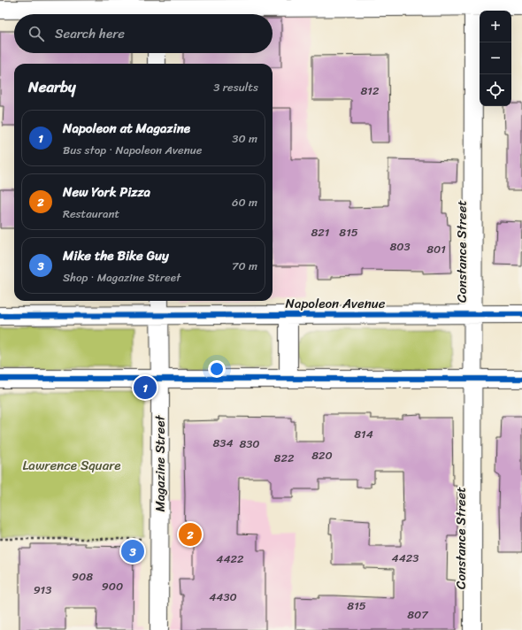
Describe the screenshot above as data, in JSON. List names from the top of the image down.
{
  "streets": {
    "street": ["Constance Street", "Napoleon Avenue", "Magazine Street"]
  },
  "crossings": [
    ["Constance Street", "Napoleon Avenue"],
    ["Napoleon Avenue", "Magazine Street"]
  ],
  "parks": ["Lawrence Square"],
  "house_numbers": [
    "812",
    "821",
    "815",
    "803",
    "801",
    "814",
    "834",
    "830",
    "820",
    "822",
    "4423",
    "4422",
    "908",
    "900",
    "913",
    "4430",
    "815",
    "807"
  ],
  "page": {
    "map_buttons": ["+", "−"],
    "search": "Search here",
    "heading": ["Nearby", "3 results"],
    "list": [
      {
        "mark": "1",
        "name": "Napoleon at Magazine",
        "note": "Bus stop · Napoleon Avenue",
        "value": "30 m"
      },
      {
        "mark": "2",
        "name": "New York Pizza",
        "note": "Restaurant",
        "value": "60 m"
      },
      {
        "mark": "3",
        "name": "Mike the Bike Guy",
        "note": "Shop · Magazine Street",
        "value": "70 m"
      }
    ],
    "pins": ["1", "2", "3"]
  }
}
